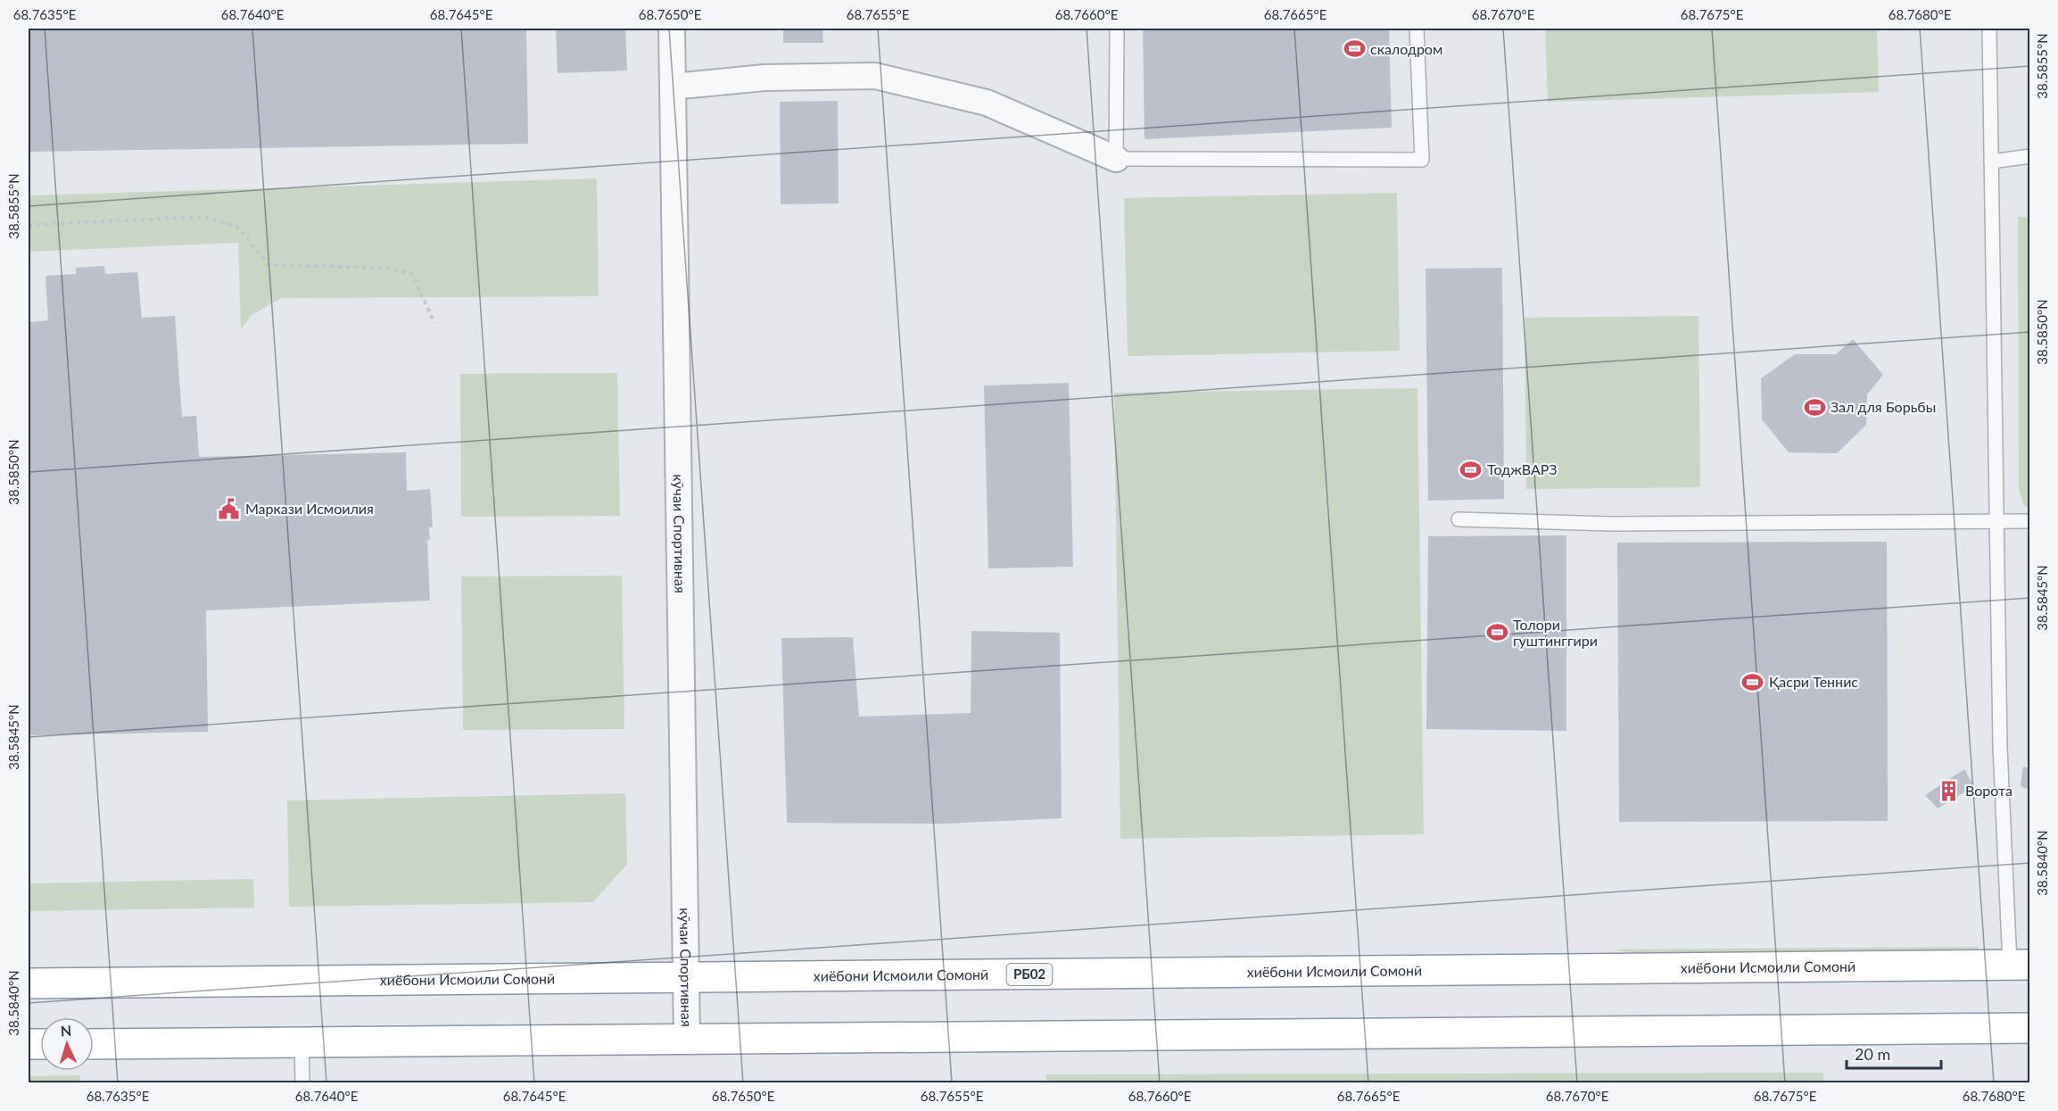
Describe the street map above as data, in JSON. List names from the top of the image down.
{
  "streets": {
    "highway": ["хиёбони Исмоили Сомонӣ", "РБ02"],
    "street": ["кӯчаи Спортивная"]
  },
  "crossings": [
    ["кӯчаи Спортивная", "хиёбони Исмоили Сомонӣ"]
  ],
  "places": {
    "sports": [
      "скалодром",
      "Зал для Борьбы",
      "ТоджВАРЗ",
      "Толори гуштинггири",
      "Қасри Теннис"
    ],
    "public building": ["Маркази Исмоилия"],
    "building": ["Ворота"]
  },
  "scale_bar": "20 m",
  "north": "top",
  "coordinates": [
    "68.7635°E",
    "68.7640°E",
    "68.7645°E",
    "68.7650°E",
    "68.7655°E",
    "68.7660°E",
    "68.7665°E",
    "68.7670°E",
    "68.7675°E",
    "68.7680°E",
    "38.5855°N",
    "38.5850°N",
    "38.5845°N",
    "38.5840°N"
  ]
}
